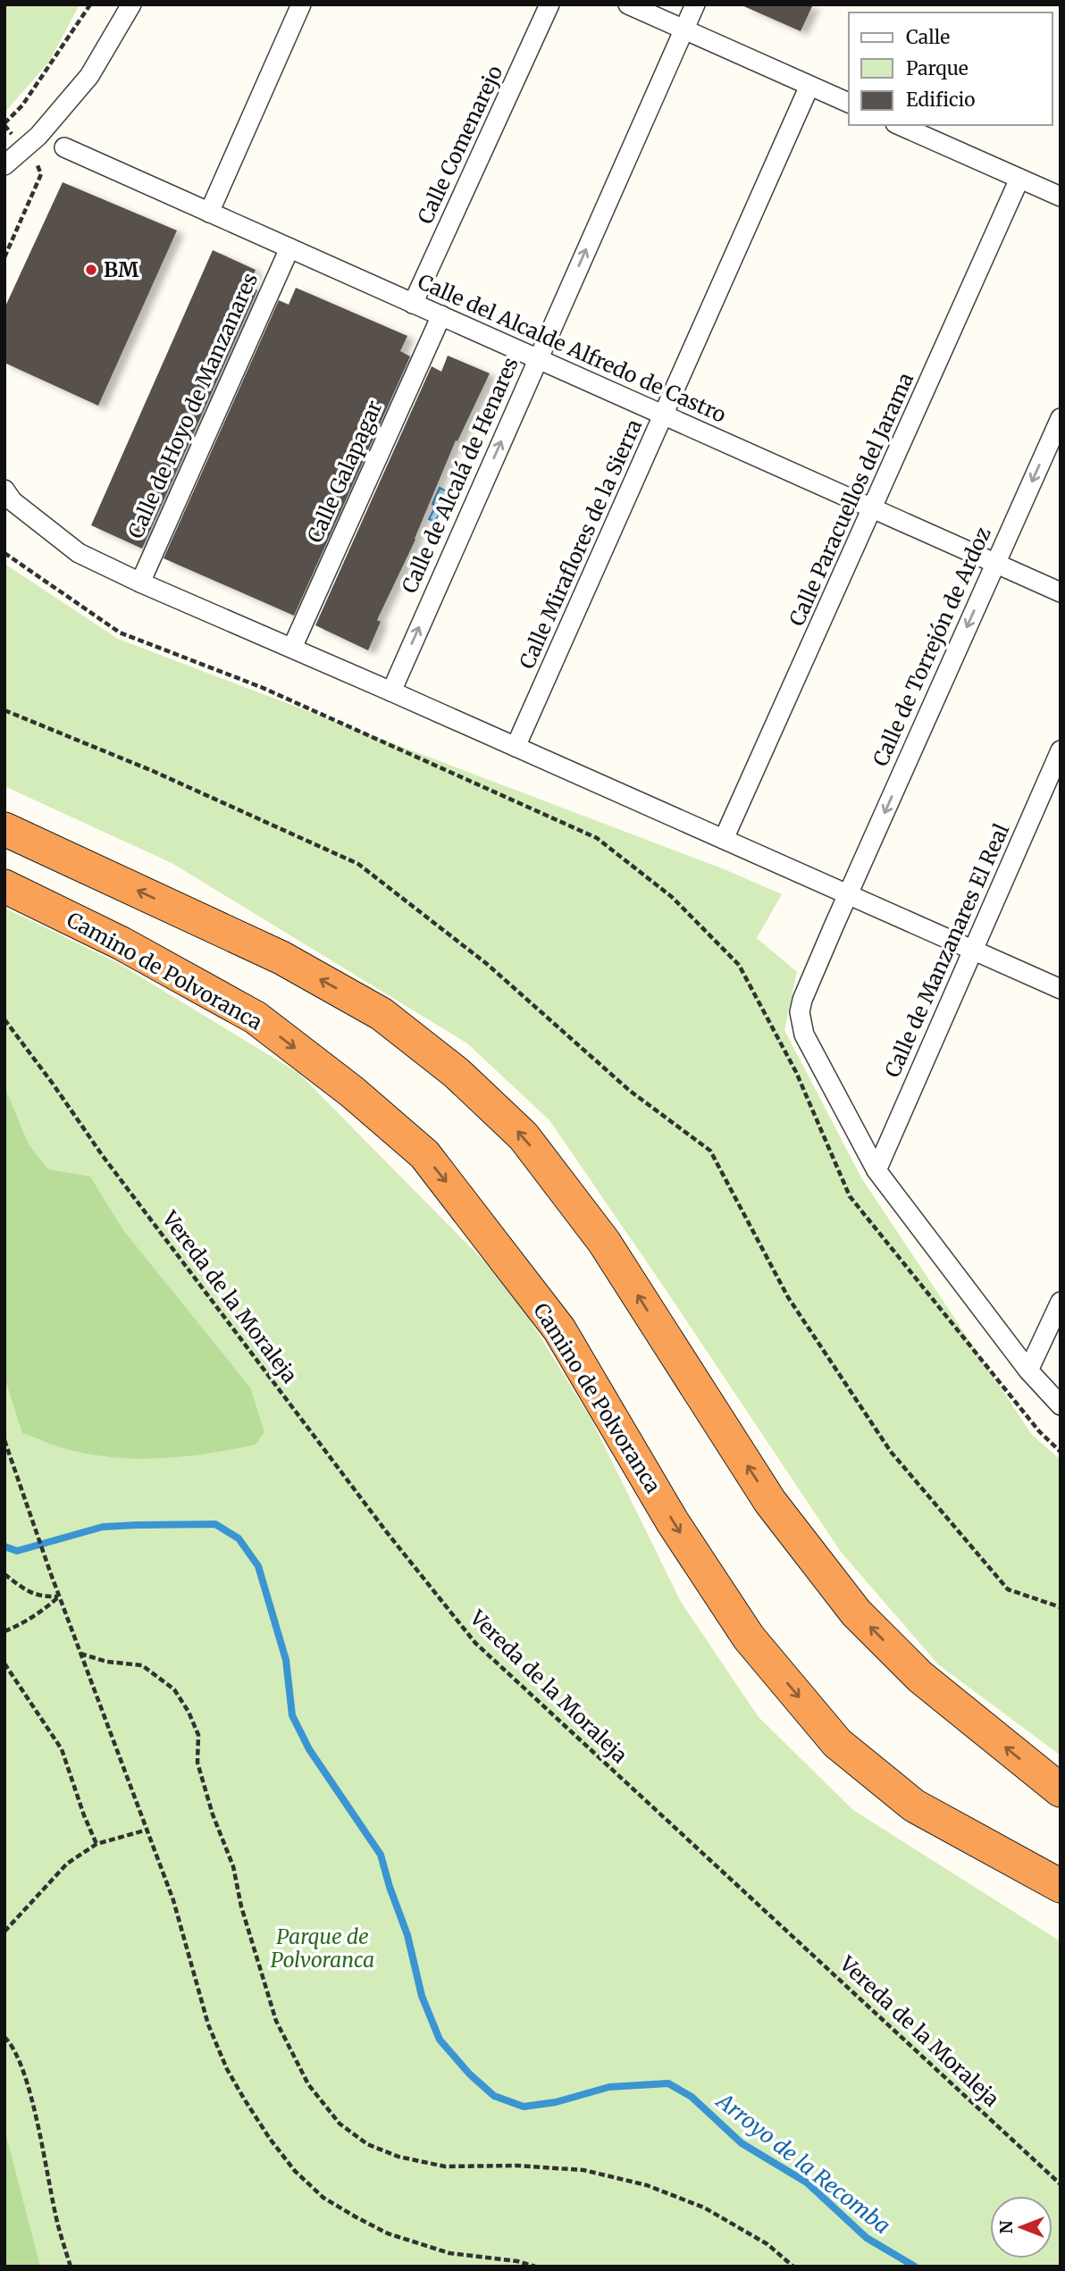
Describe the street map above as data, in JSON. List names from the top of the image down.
{
  "streets": {
    "highway": ["Camino de Polvoranca"],
    "street": [
      "Calle Comenarejo",
      "Calle del Alcalde Alfredo de Castro",
      "Calle de Hoyo de Manzanares",
      "Calle Galapagar",
      "Calle de Alcalá de Henares",
      "Calle Paracuellos del Jarama",
      "Calle Miraflores de la Sierra",
      "Calle de Torrejón de Ardoz",
      "Calle de Manzanares El Real"
    ],
    "path": ["Vereda de la Moraleja"]
  },
  "crossings": [
    ["Calle Comenarejo", "Calle del Alcalde Alfredo de Castro"],
    ["Calle del Alcalde Alfredo de Castro", "Calle de Hoyo de Manzanares"],
    ["Calle del Alcalde Alfredo de Castro", "Calle Galapagar"],
    ["Calle del Alcalde Alfredo de Castro", "Calle de Alcalá de Henares"],
    ["Calle del Alcalde Alfredo de Castro", "Calle Paracuellos del Jarama"],
    ["Calle del Alcalde Alfredo de Castro", "Calle Miraflores de la Sierra"],
    ["Calle del Alcalde Alfredo de Castro", "Calle de Torrejón de Ardoz"],
    ["Calle de Torrejón de Ardoz", "Calle de Manzanares El Real"]
  ],
  "one_way": ["Calle de Alcalá de Henares", "Calle de Torrejón de Ardoz"],
  "water": ["Arroyo de la Recomba"],
  "parks": ["Parque de Polvoranca"],
  "places": ["BM"],
  "legend": ["Calle", "Parque", "Edificio"],
  "north": "left"
}
